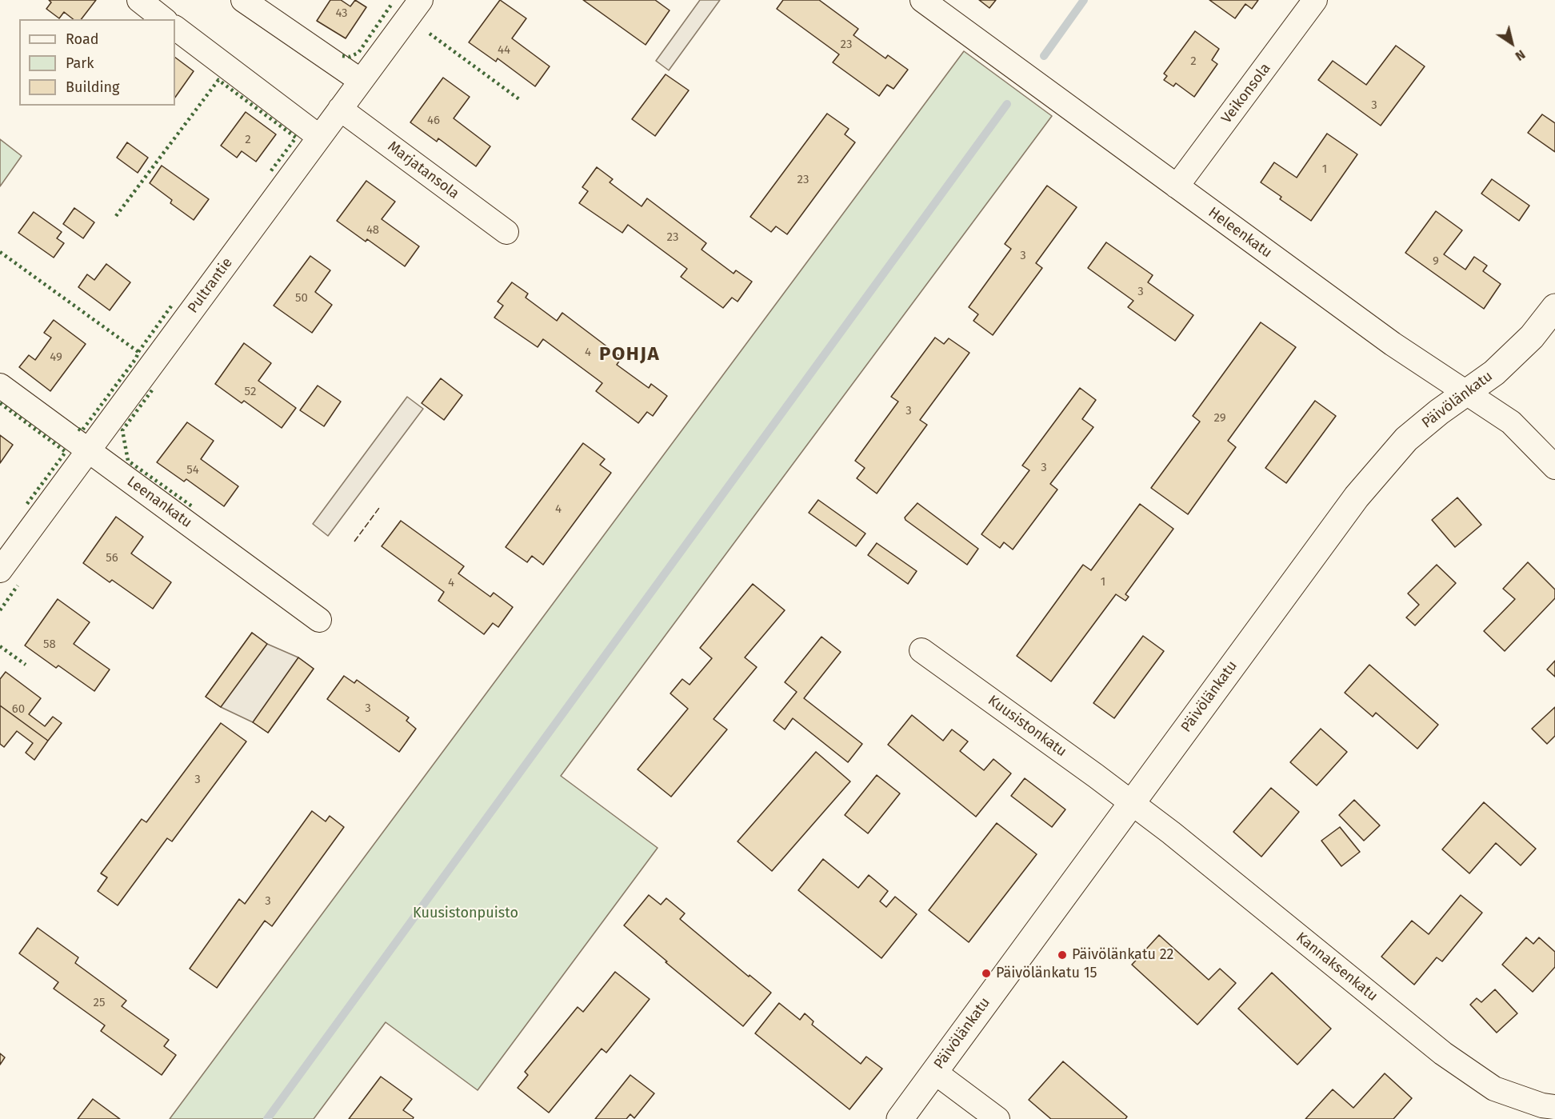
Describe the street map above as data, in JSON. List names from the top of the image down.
{
  "streets": {
    "street": [
      "Veikonsola",
      "Marjatansola",
      "Heleenkatu",
      "Pultrantie",
      "Päivölänkatu",
      "Leenankatu",
      "Kuusistonkatu",
      "Kannaksenkatu"
    ]
  },
  "crossings": [
    ["Veikonsola", "Heleenkatu"],
    ["Marjatansola", "Pultrantie"],
    ["Heleenkatu", "Päivölänkatu"],
    ["Pultrantie", "Leenankatu"],
    ["Päivölänkatu", "Kuusistonkatu"],
    ["Päivölänkatu", "Kannaksenkatu"],
    ["Kuusistonkatu", "Kannaksenkatu"]
  ],
  "districts": ["POHJA"],
  "parks": ["Kuusistonpuisto"],
  "places": ["Päivölänkatu 22", "Päivölänkatu 15"],
  "house_numbers": [
    "43",
    "23",
    "44",
    "2",
    "3",
    "46",
    "2",
    "1",
    "23",
    "48",
    "23",
    "3",
    "9",
    "3",
    "50",
    "4",
    "49",
    "52",
    "3",
    "29",
    "3",
    "54",
    "4",
    "56",
    "1",
    "4",
    "58",
    "3",
    "60",
    "3",
    "3",
    "25"
  ],
  "legend": ["Road", "Park", "Building"],
  "north": "bottom right"
}
